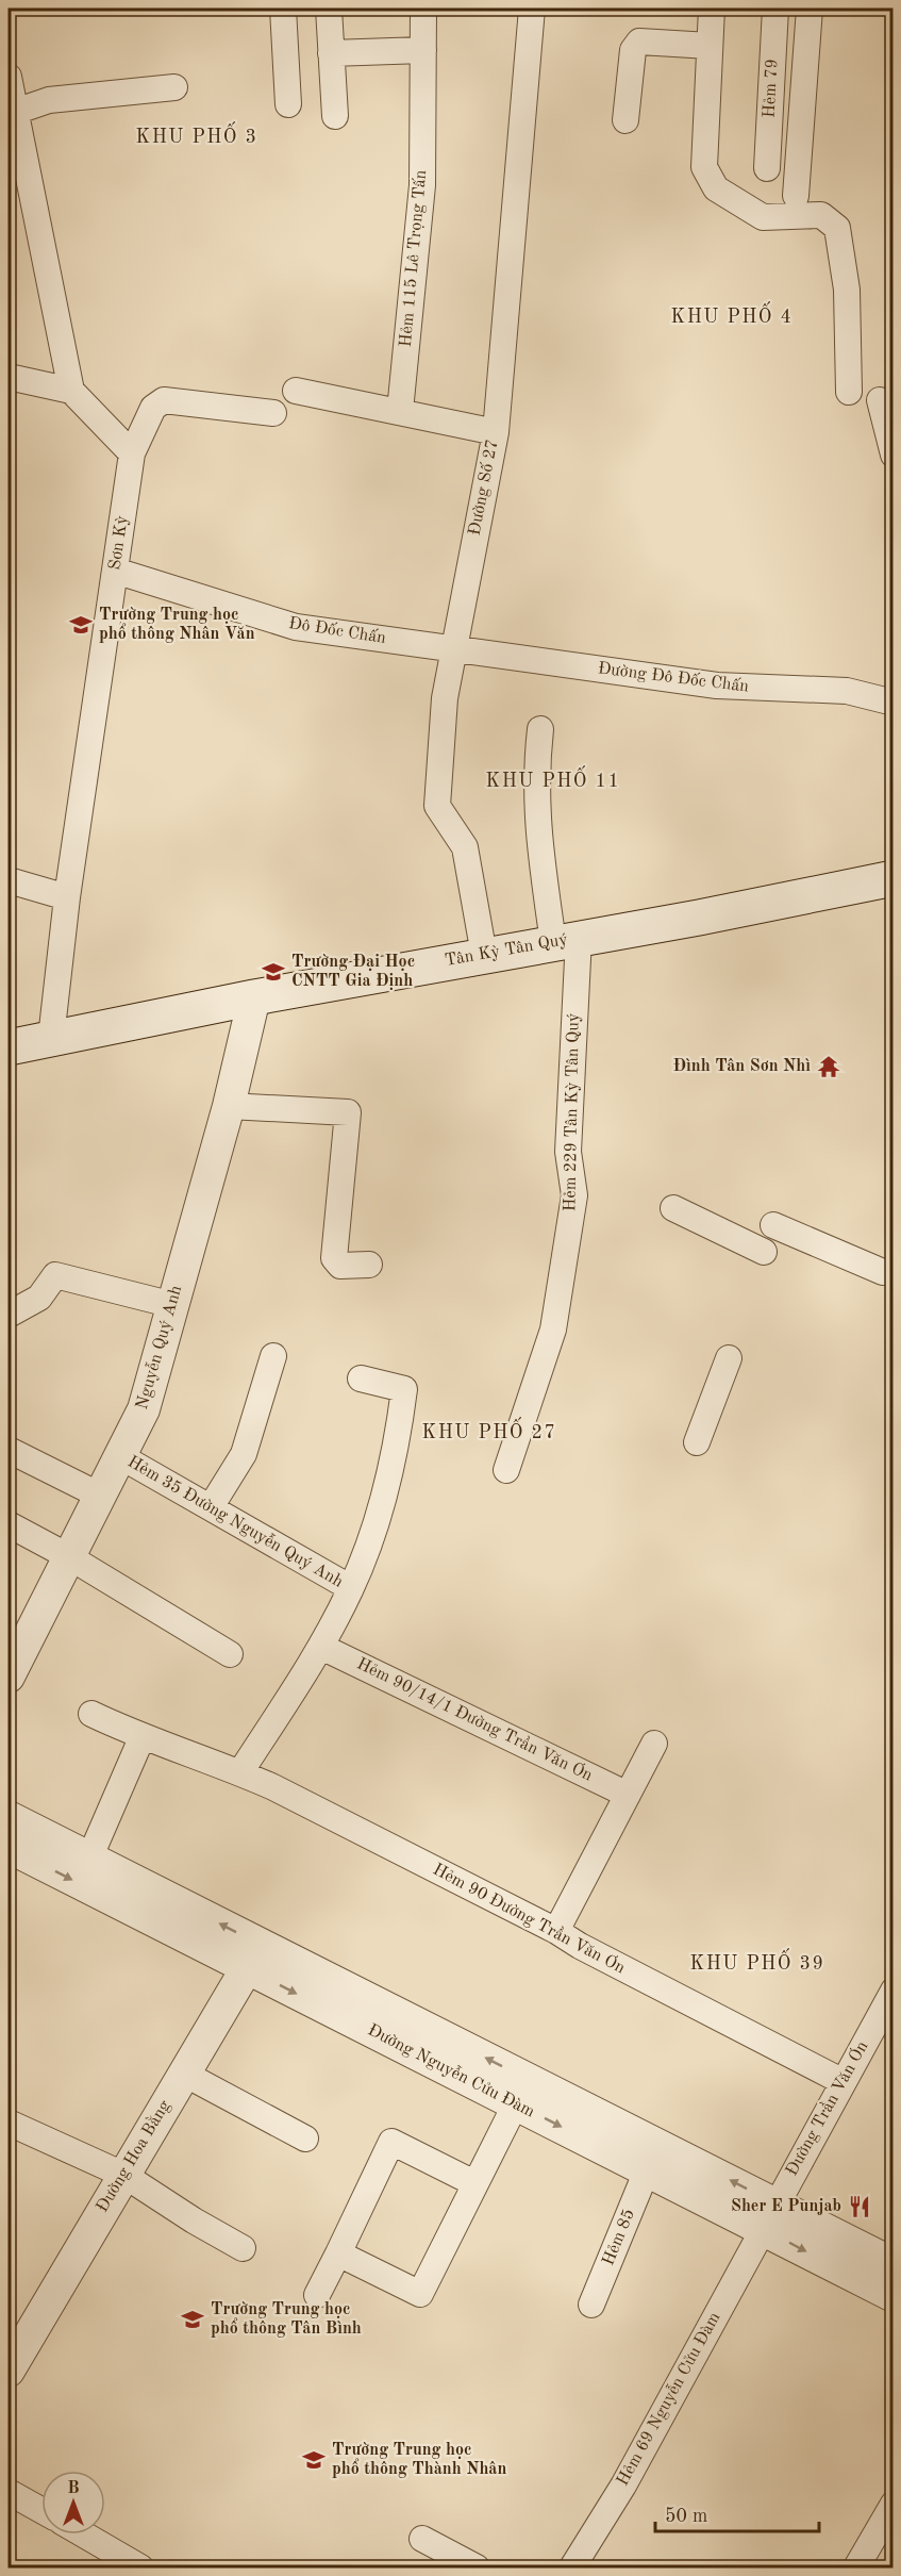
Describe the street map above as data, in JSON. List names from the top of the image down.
{
  "streets": {
    "main road": ["Tân Kỳ Tân Quý"],
    "street": [
      "Hẻm 79",
      "Hẻm 115 Lê Trọng Tấn",
      "Đường Số 27",
      "Sơn Kỳ",
      "Đô Đốc Chấn",
      "Đường Đô Đốc Chấn",
      "Hẻm 229 Tân Kỳ Tân Quý",
      "Nguyễn Quý Anh",
      "Hẻm 35 Đường Nguyễn Quý Anh",
      "Hẻm 90/14/1 Đường Trần Văn Ơn",
      "Hẻm 90 Đường Trần Văn Ơn",
      "Đường Nguyễn Cửu Đàm",
      "Đường Trần Văn Ơn",
      "Đường Hoa Bằng",
      "Hẻm 85",
      "Hẻm 69 Nguyễn Cửu Đàm"
    ]
  },
  "crossings": [
    ["Đường Số 27", "Đô Đốc Chấn"],
    ["Đường Số 27", "Đường Đô Đốc Chấn"],
    ["Đường Số 27", "Tân Kỳ Tân Quý"],
    ["Sơn Kỳ", "Đô Đốc Chấn"],
    ["Sơn Kỳ", "Tân Kỳ Tân Quý"],
    ["Đô Đốc Chấn", "Đường Đô Đốc Chấn"],
    ["Tân Kỳ Tân Quý", "Hẻm 229 Tân Kỳ Tân Quý"],
    ["Tân Kỳ Tân Quý", "Nguyễn Quý Anh"],
    ["Nguyễn Quý Anh", "Hẻm 35 Đường Nguyễn Quý Anh"],
    ["Hẻm 90 Đường Trần Văn Ơn", "Đường Trần Văn Ơn"],
    ["Đường Nguyễn Cửu Đàm", "Đường Trần Văn Ơn"],
    ["Đường Nguyễn Cửu Đàm", "Đường Hoa Bằng"],
    ["Đường Nguyễn Cửu Đàm", "Hẻm 85"],
    ["Đường Nguyễn Cửu Đàm", "Hẻm 69 Nguyễn Cửu Đàm"],
    ["Đường Trần Văn Ơn", "Hẻm 69 Nguyễn Cửu Đàm"]
  ],
  "districts": [
    "KHU PHỐ 3",
    "KHU PHỐ 4",
    "KHU PHỐ 11",
    "KHU PHỐ 27",
    "KHU PHỐ 39"
  ],
  "places": {
    "school or university": [
      "Trường Trung học phổ thông Nhân Văn",
      "Trường Đại Học CNTT Gia Định",
      "Trường Trung học phổ thông Tân Bình",
      "Trường Trung học phổ thông Thành Nhân"
    ],
    "temple": ["Đình Tân Sơn Nhì"],
    "restaurant": ["Sher E Punjab"]
  },
  "scale_bar": "50 m",
  "north": "top"
}
